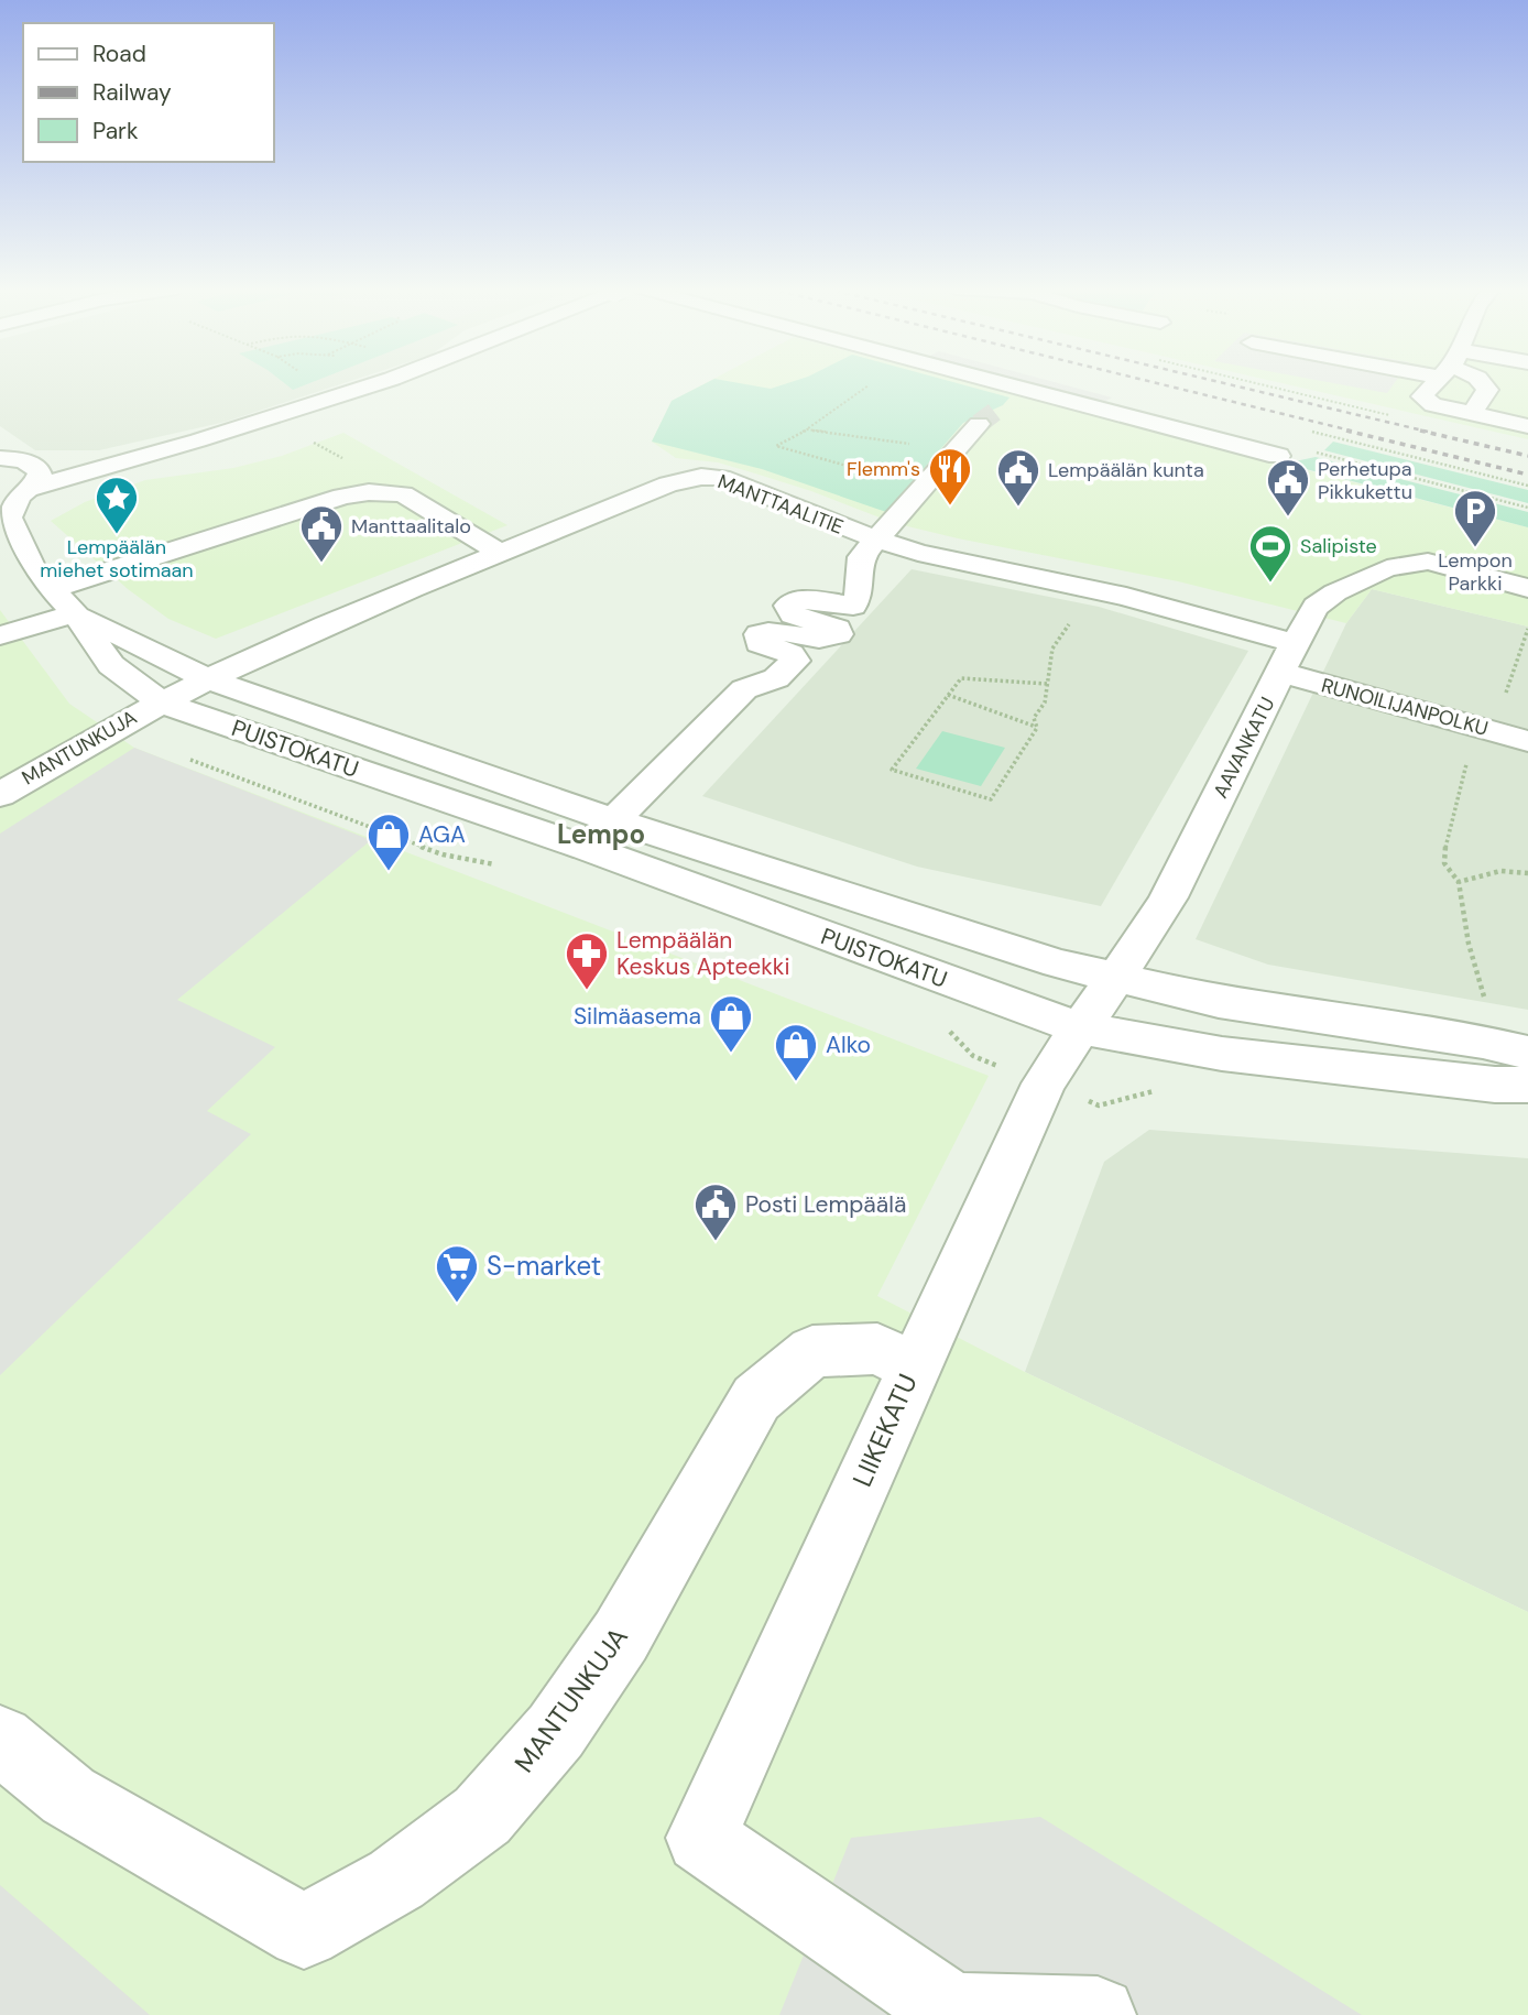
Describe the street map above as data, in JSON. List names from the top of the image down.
{
  "streets": {
    "street": [
      "MANTTAALITIE",
      "RUNOILIJANPOLKU",
      "MANTUNKUJA",
      "AAVANKATU",
      "PUISTOKATU",
      "LIIKEKATU"
    ]
  },
  "crossings": [
    ["MANTTAALITIE", "RUNOILIJANPOLKU"],
    ["MANTTAALITIE", "MANTUNKUJA"],
    ["MANTTAALITIE", "AAVANKATU"],
    ["MANTTAALITIE", "PUISTOKATU"],
    ["RUNOILIJANPOLKU", "AAVANKATU"],
    ["MANTUNKUJA", "PUISTOKATU"],
    ["MANTUNKUJA", "LIIKEKATU"],
    ["AAVANKATU", "PUISTOKATU"],
    ["AAVANKATU", "LIIKEKATU"],
    ["PUISTOKATU", "LIIKEKATU"]
  ],
  "districts": ["Lempo"],
  "places": {
    "restaurant": ["Flemm's"],
    "public building": [
      "Lempäälän kunta",
      "Perhetupa Pikkukettu",
      "Manttaalitalo",
      "Posti Lempäälä"
    ],
    "place": ["Lempäälän miehet sotimaan"],
    "parking": ["Lempon Parkki"],
    "sports": ["Salipiste"],
    "shop": ["AGA", "Silmäasema", "Alko"],
    "pharmacy": ["Lempäälän Keskus Apteekki"],
    "supermarket": ["S-market"]
  },
  "legend": ["Road", "Railway", "Park"]
}
